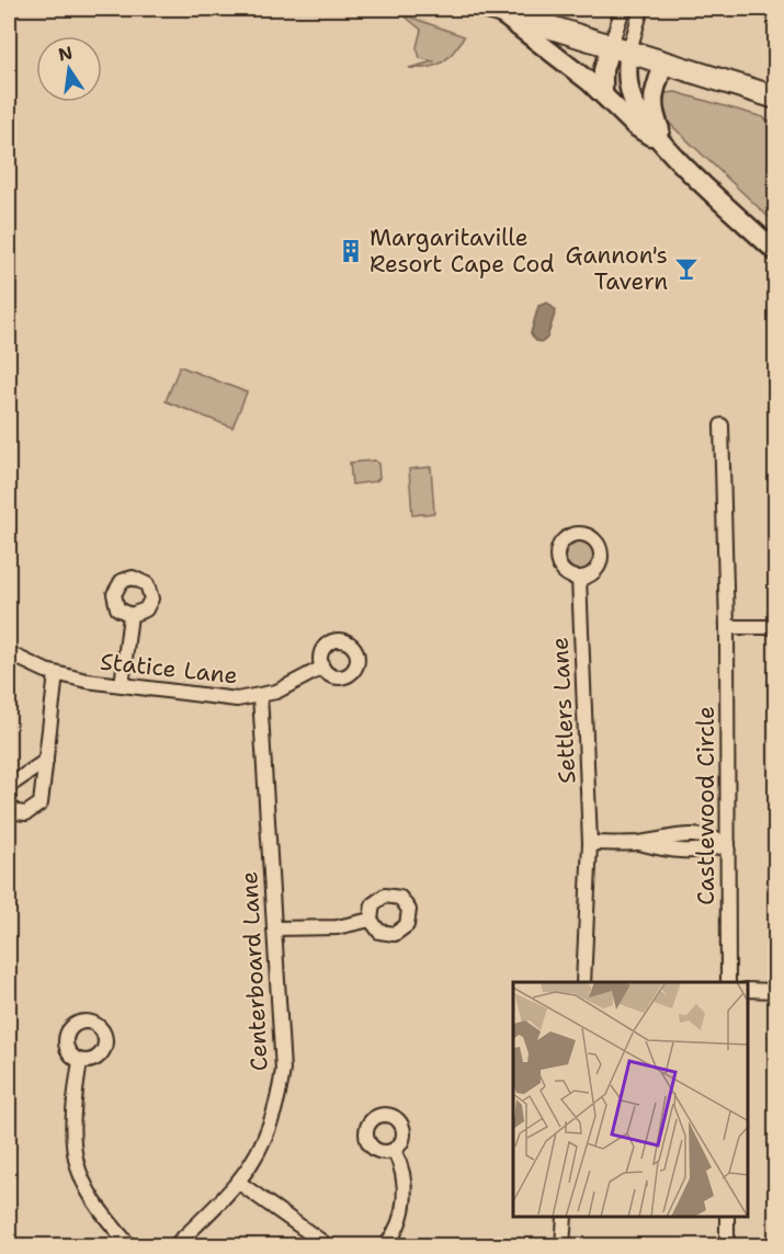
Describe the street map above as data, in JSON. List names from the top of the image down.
{
  "streets": {
    "street": [
      "Statice Lane",
      "Settlers Lane",
      "Castlewood Circle",
      "Centerboard Lane"
    ]
  },
  "crossings": [
    ["Statice Lane", "Centerboard Lane"]
  ],
  "places": {
    "building": ["Margaritaville Resort Cape Cod"],
    "bar": ["Gannon's Tavern"]
  },
  "north": "top"
}
